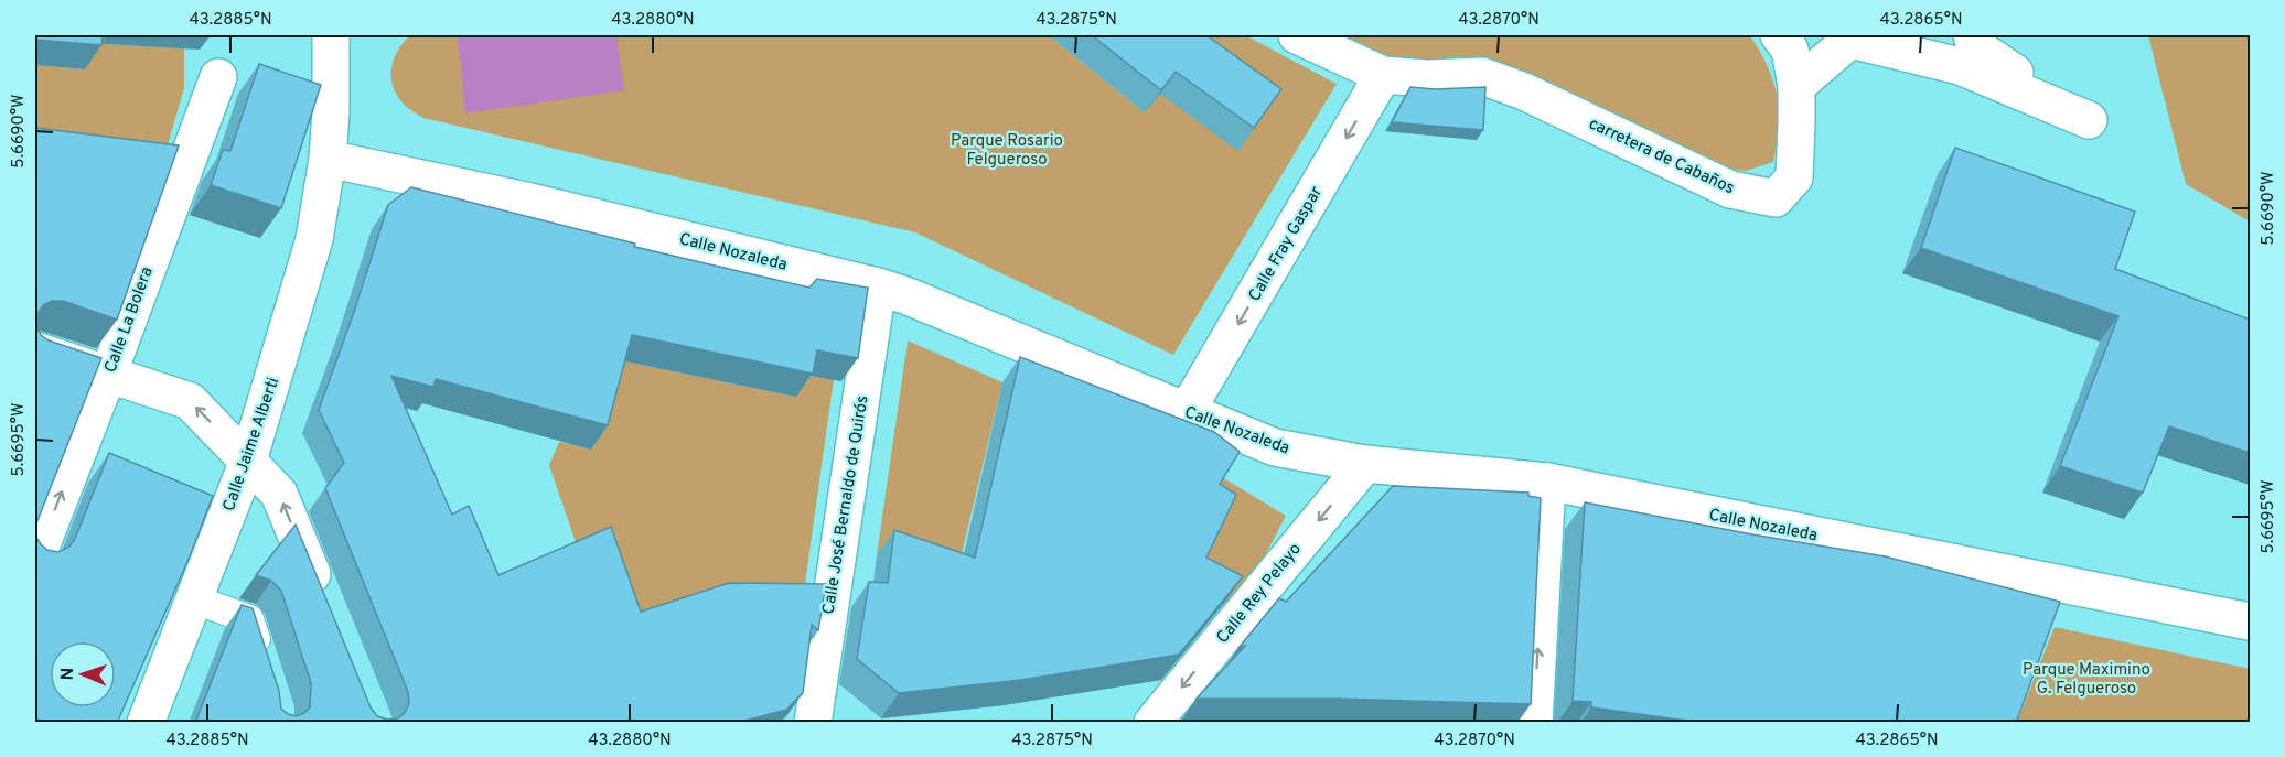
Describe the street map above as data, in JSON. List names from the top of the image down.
{
  "streets": {
    "street": [
      "carretera de Cabaños",
      "Calle Fray Gaspar",
      "Calle Nozaleda",
      "Calle La Bolera",
      "Calle Jaime Alberti",
      "Calle José Bernaldo de Quirós",
      "Calle Rey Pelayo"
    ]
  },
  "crossings": [
    ["carretera de Cabaños", "Calle Fray Gaspar"],
    ["Calle Fray Gaspar", "Calle Nozaleda"],
    ["Calle Nozaleda", "Calle Jaime Alberti"],
    ["Calle Nozaleda", "Calle José Bernaldo de Quirós"],
    ["Calle Nozaleda", "Calle Rey Pelayo"]
  ],
  "one_way": ["Calle Fray Gaspar", "Calle La Bolera", "Calle Rey Pelayo"],
  "parks": ["Parque Rosario Felgueroso", "Parque Maximino G. Felgueroso"],
  "north": "left",
  "coordinates": [
    "43.2885°N",
    "43.2880°N",
    "43.2875°N",
    "43.2870°N",
    "43.2865°N",
    "5.6690°W",
    "5.6695°W"
  ]
}
